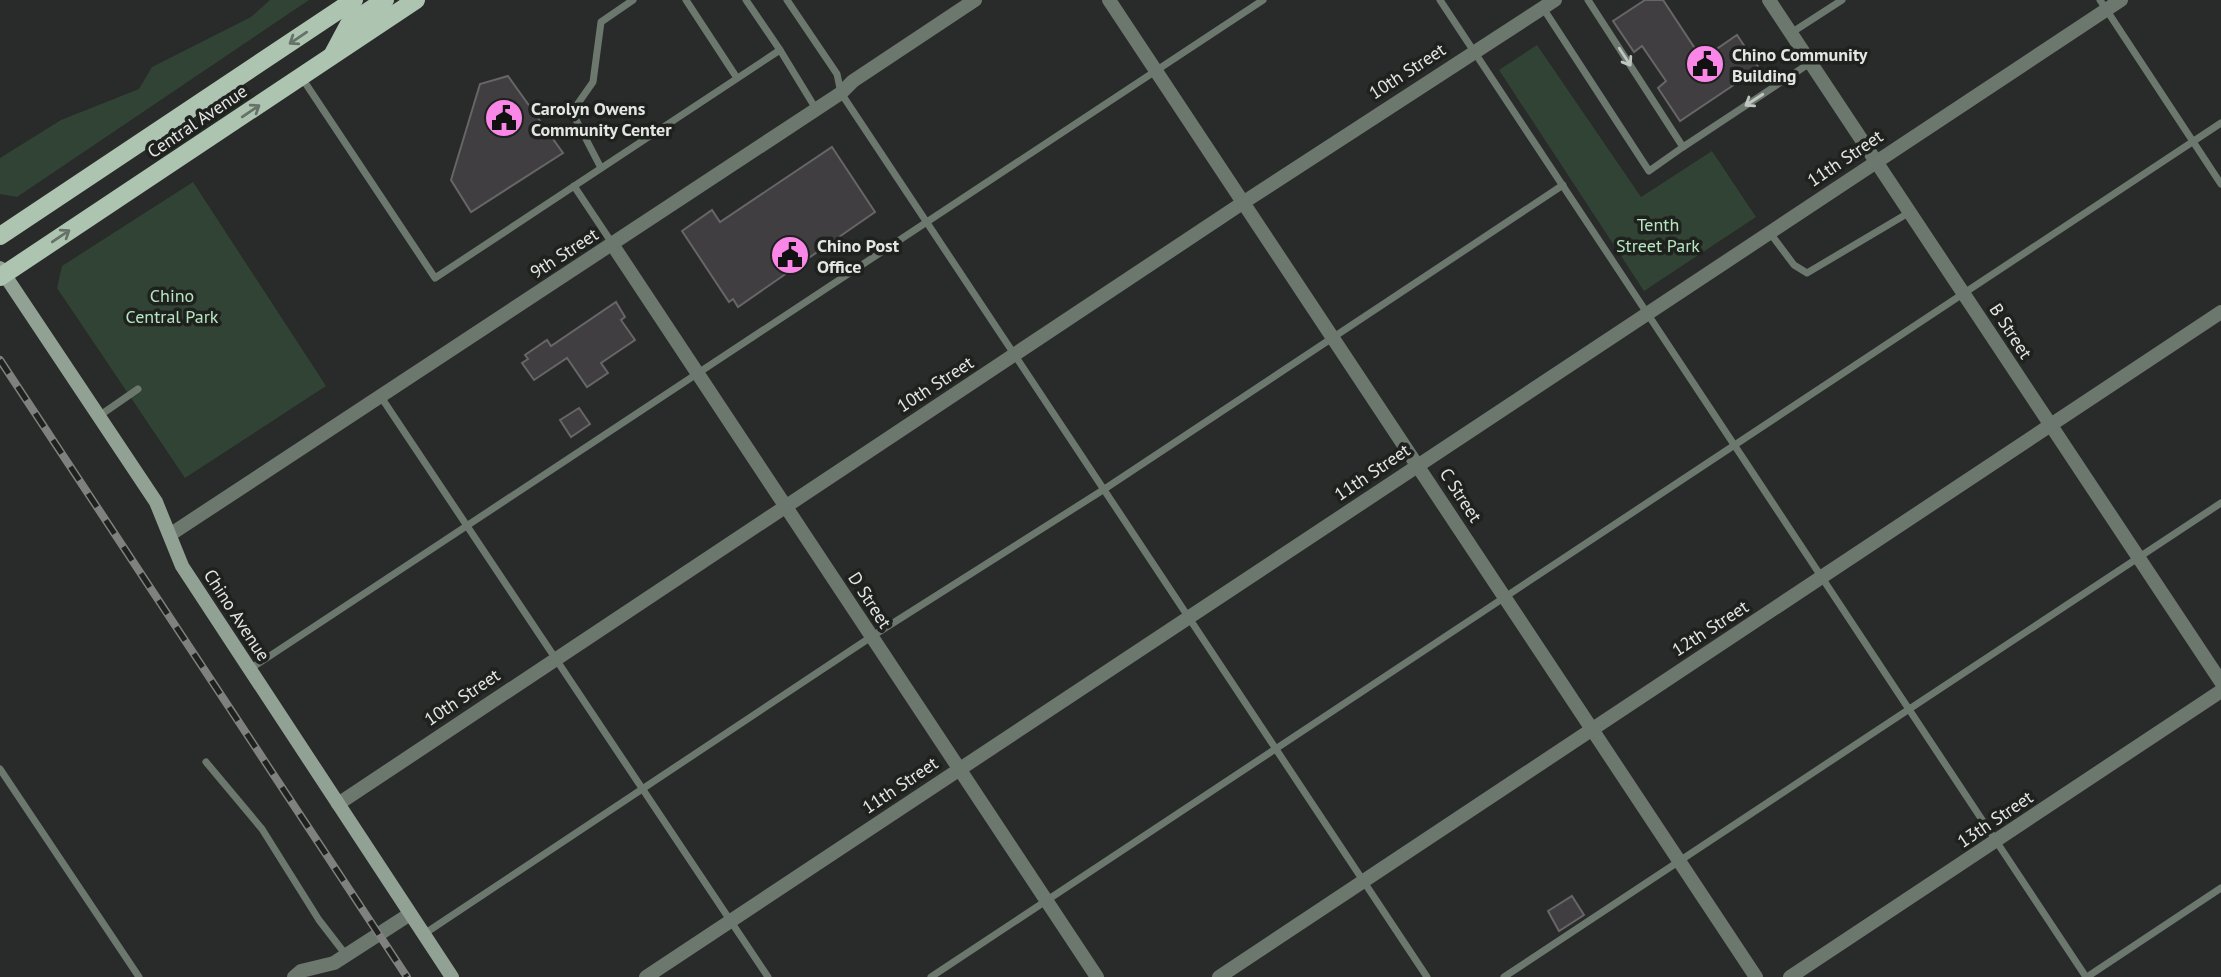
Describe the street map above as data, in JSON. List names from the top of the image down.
{
  "streets": {
    "main road": ["Central Avenue", "Chino Avenue"],
    "street": [
      "10th Street",
      "11th Street",
      "9th Street",
      "B Street",
      "C Street",
      "D Street",
      "12th Street",
      "13th Street"
    ]
  },
  "crossings": [
    ["10th Street", "C Street"],
    ["10th Street", "D Street"],
    ["10th Street", "Chino Avenue"],
    ["Central Avenue", "Chino Avenue"],
    ["11th Street", "B Street"],
    ["11th Street", "C Street"],
    ["11th Street", "D Street"],
    ["9th Street", "D Street"],
    ["9th Street", "Chino Avenue"],
    ["B Street", "12th Street"],
    ["C Street", "12th Street"]
  ],
  "parks": ["Tenth Street Park", "Chino Central Park"],
  "places": {
    "public building": ["Chino Community Building", "Carolyn Owens Community Center", "Chino Post Office"]
  }
}
